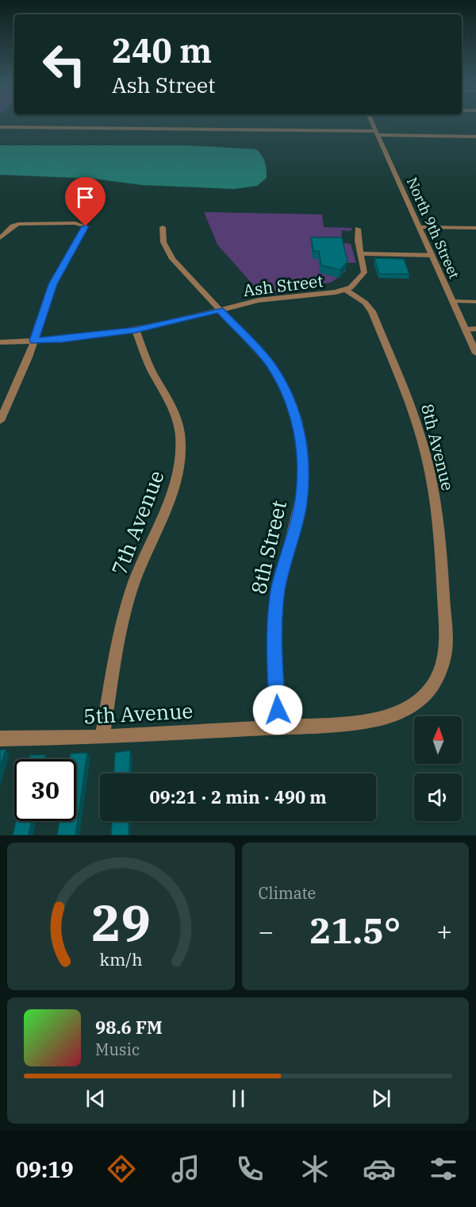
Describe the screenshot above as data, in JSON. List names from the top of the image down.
{
  "streets": {
    "street": [
      "North 9th Street",
      "Ash Street",
      "8th Avenue",
      "7th Avenue",
      "8th Street",
      "5th Avenue"
    ]
  },
  "crossings": [
    ["Ash Street", "8th Avenue"],
    ["Ash Street", "7th Avenue"],
    ["Ash Street", "8th Street"],
    ["8th Avenue", "8th Street"],
    ["8th Avenue", "5th Avenue"],
    ["7th Avenue", "5th Avenue"],
    ["8th Street", "5th Avenue"]
  ],
  "north": "top",
  "page": {
    "turn": ["240 m", "Ash Street"],
    "limit": "30",
    "trip": "09:21 · 2 min · 490 m",
    "tile": "Climate",
    "heat": ["−", "21.5°", "+"],
    "song": ["98.6 FM", "Music"],
    "tabs": "09:19",
    "gauge": ["29", "km/h"]
  }
}
